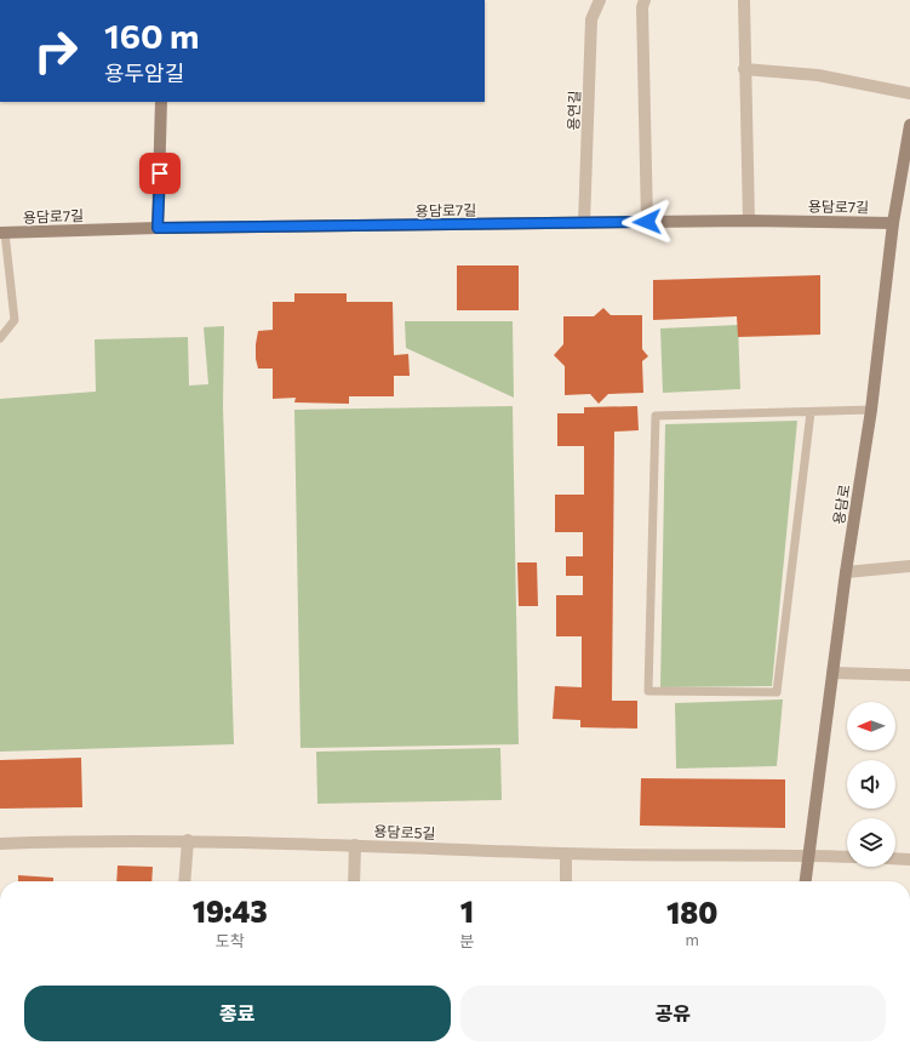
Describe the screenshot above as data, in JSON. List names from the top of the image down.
{
  "streets": {
    "street": [
      "용연길",
      "용담로7길",
      "용담로",
      "용담로5길"
    ]
  },
  "crossings": [
    ["용연길", "용담로7길"],
    ["용담로7길", "용담로"],
    ["용담로", "용담로5길"]
  ],
  "north": "left",
  "page": {
    "turn": ["160 m", "용두암길"],
    "eta": [
      "19:43",
      "도착",
      "1",
      "분",
      "180",
      "m"
    ],
    "buttons": ["종료", "공유"]
  }
}
